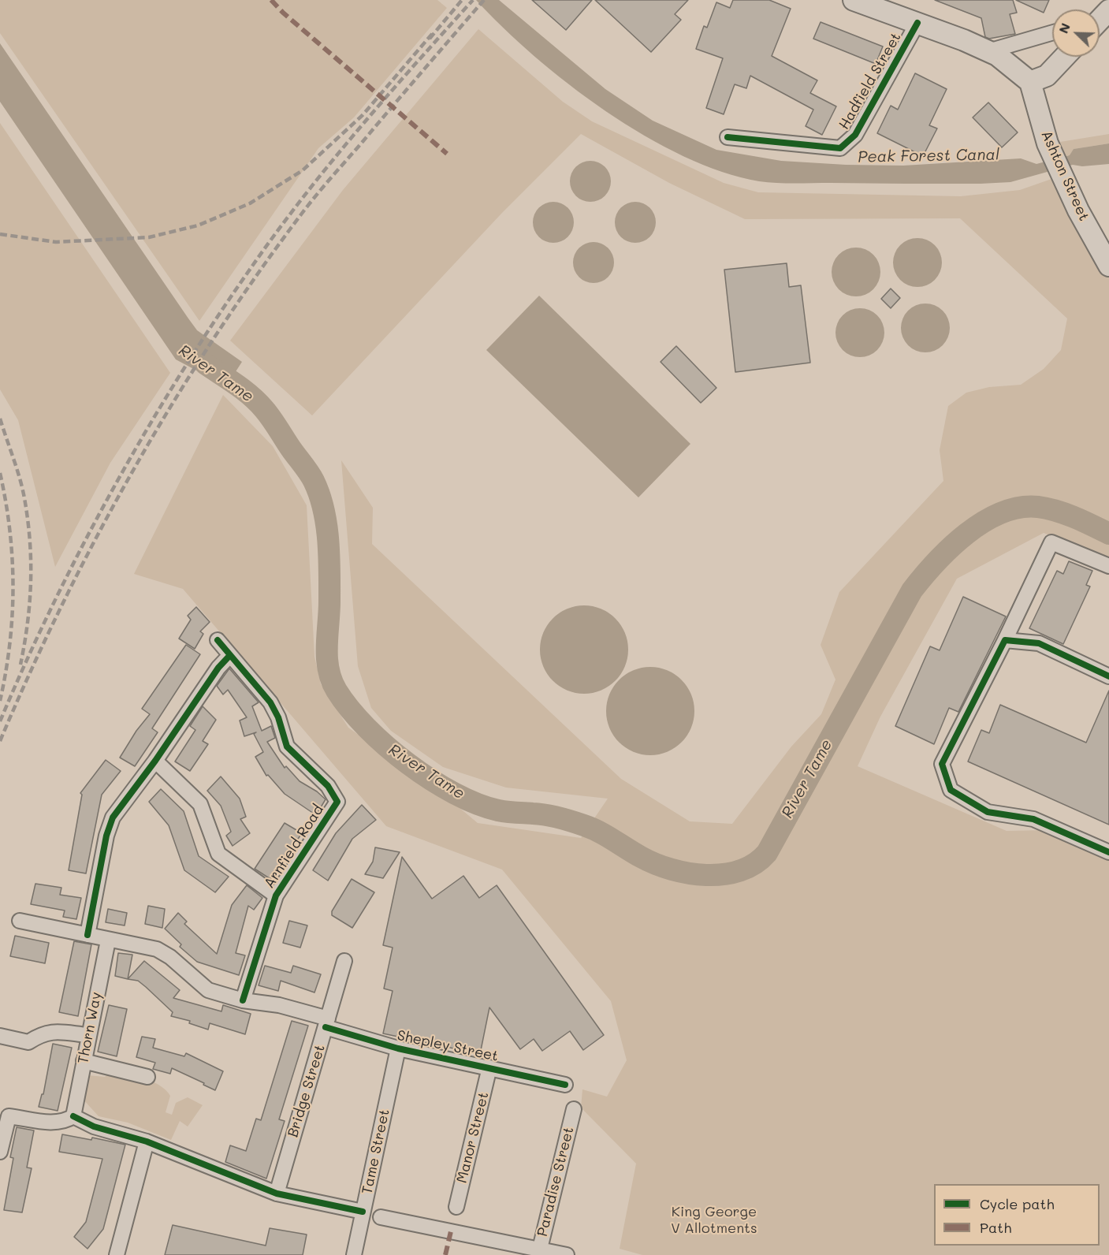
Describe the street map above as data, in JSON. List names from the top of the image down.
{
  "streets": {
    "main road": ["Ashton Street"],
    "street": [
      "Hadfield Street",
      "Arnfield Road",
      "Thorn Way",
      "Shepley Street",
      "Bridge Street",
      "Manor Street",
      "Tame Street",
      "Paradise Street"
    ]
  },
  "crossings": [
    ["Shepley Street", "Bridge Street"],
    ["Shepley Street", "Manor Street"],
    ["Shepley Street", "Tame Street"]
  ],
  "water": ["Peak Forest Canal", "River Tame"],
  "parks": ["King George V Allotments"],
  "legend": ["Cycle path", "Path"],
  "north": "top left"
}
